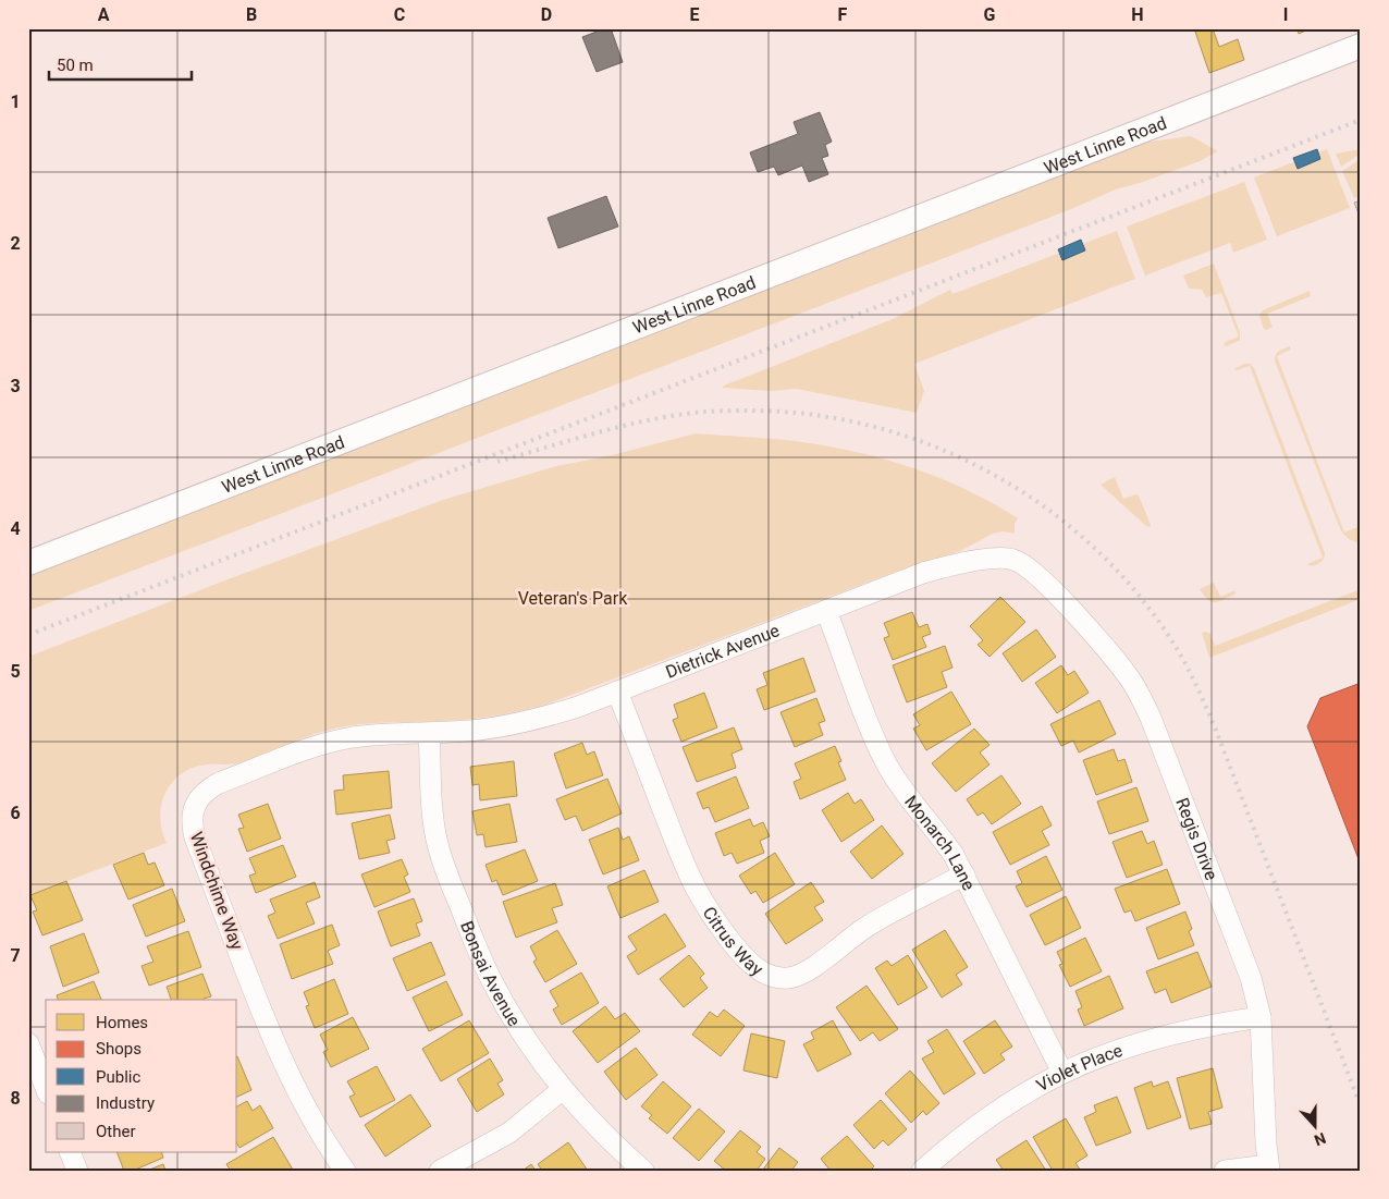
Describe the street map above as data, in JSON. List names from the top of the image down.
{
  "streets": {
    "street": [
      "West Linne Road",
      "Dietrick Avenue",
      "Regis Drive",
      "Monarch Lane",
      "Windchime Way",
      "Citrus Way",
      "Bonsai Avenue",
      "Violet Place"
    ]
  },
  "crossings": [
    ["Dietrick Avenue", "Regis Drive"],
    ["Dietrick Avenue", "Monarch Lane"],
    ["Dietrick Avenue", "Windchime Way"],
    ["Dietrick Avenue", "Citrus Way"],
    ["Dietrick Avenue", "Bonsai Avenue"],
    ["Regis Drive", "Violet Place"],
    ["Monarch Lane", "Citrus Way"],
    ["Monarch Lane", "Violet Place"],
    ["Windchime Way", "Bonsai Avenue"]
  ],
  "parks": ["Veteran's Park"],
  "legend": [
    "Homes",
    "Shops",
    "Public",
    "Industry",
    "Other"
  ],
  "scale_bar": "50 m",
  "north": "bottom",
  "grid": {
    "columns": [
      "A",
      "B",
      "C",
      "D",
      "E",
      "F",
      "G",
      "H",
      "I"
    ],
    "rows": [
      "1",
      "2",
      "3",
      "4",
      "5",
      "6",
      "7",
      "8"
    ]
  }
}
